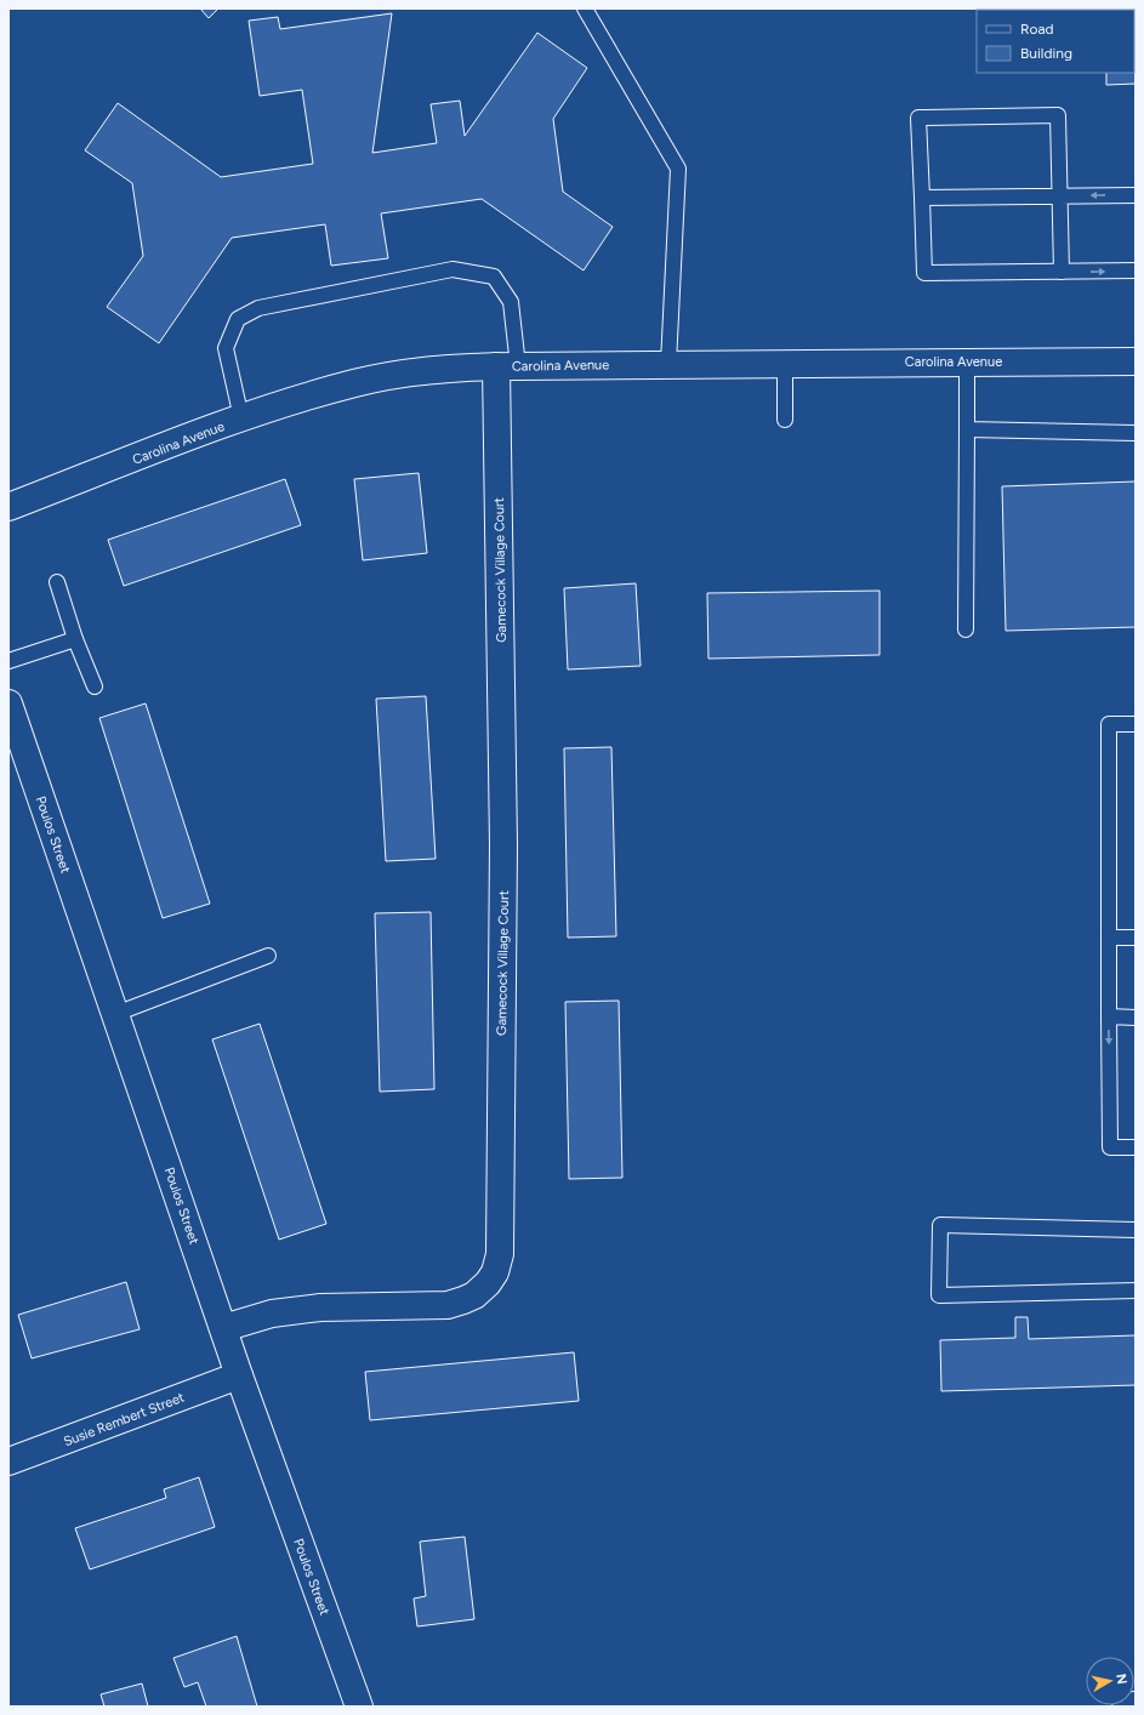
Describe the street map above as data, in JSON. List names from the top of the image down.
{
  "streets": {
    "street": [
      "Carolina Avenue",
      "Gamecock Village Court",
      "Poulos Street",
      "Susie Rembert Street"
    ]
  },
  "crossings": [
    ["Carolina Avenue", "Gamecock Village Court"],
    ["Gamecock Village Court", "Poulos Street"],
    ["Poulos Street", "Susie Rembert Street"]
  ],
  "legend": ["Road", "Building"],
  "north": "right"
}
